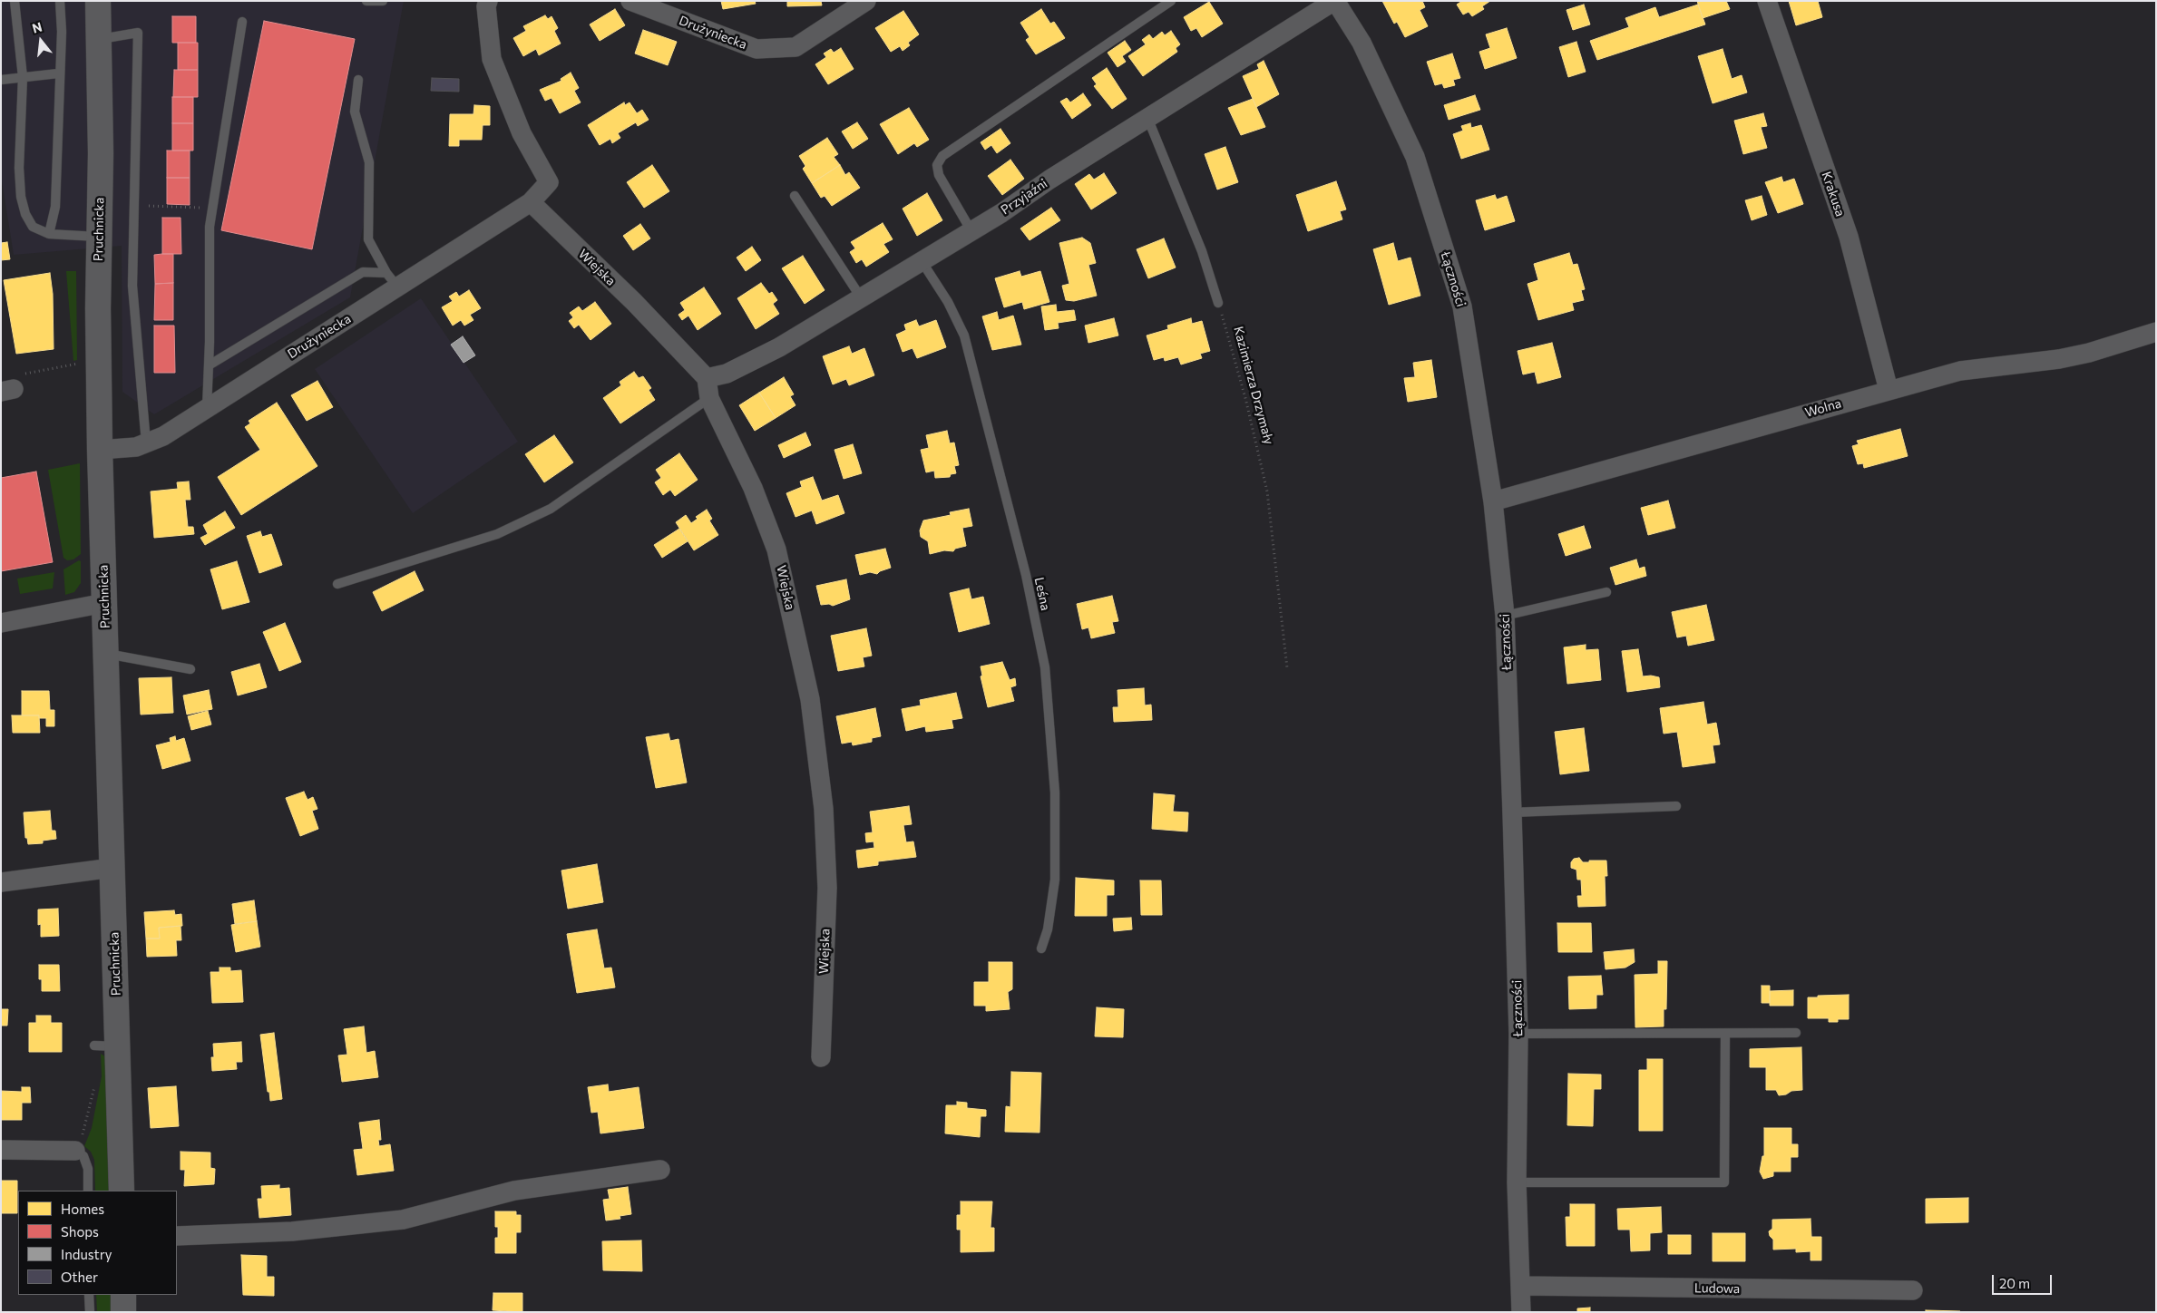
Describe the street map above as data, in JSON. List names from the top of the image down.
{
  "streets": {
    "main road": ["Pruchnicka"],
    "street": [
      "Drużyniecka",
      "Krakusa",
      "Przyjaźni",
      "Wiejska",
      "Łączności",
      "Wolna",
      "Ludowa"
    ],
    "lane": ["Leśna"],
    "path": ["Kazimierza Drzymały"]
  },
  "crossings": [
    ["Drużyniecka", "Pruchnicka"],
    ["Drużyniecka", "Wiejska"],
    ["Krakusa", "Wolna"],
    ["Przyjaźni", "Wiejska"],
    ["Przyjaźni", "Łączności"],
    ["Przyjaźni", "Leśna"],
    ["Łączności", "Wolna"],
    ["Łączności", "Ludowa"]
  ],
  "legend": [
    "Homes",
    "Shops",
    "Industry",
    "Other"
  ],
  "scale_bar": "20 m",
  "north": "top"
}
